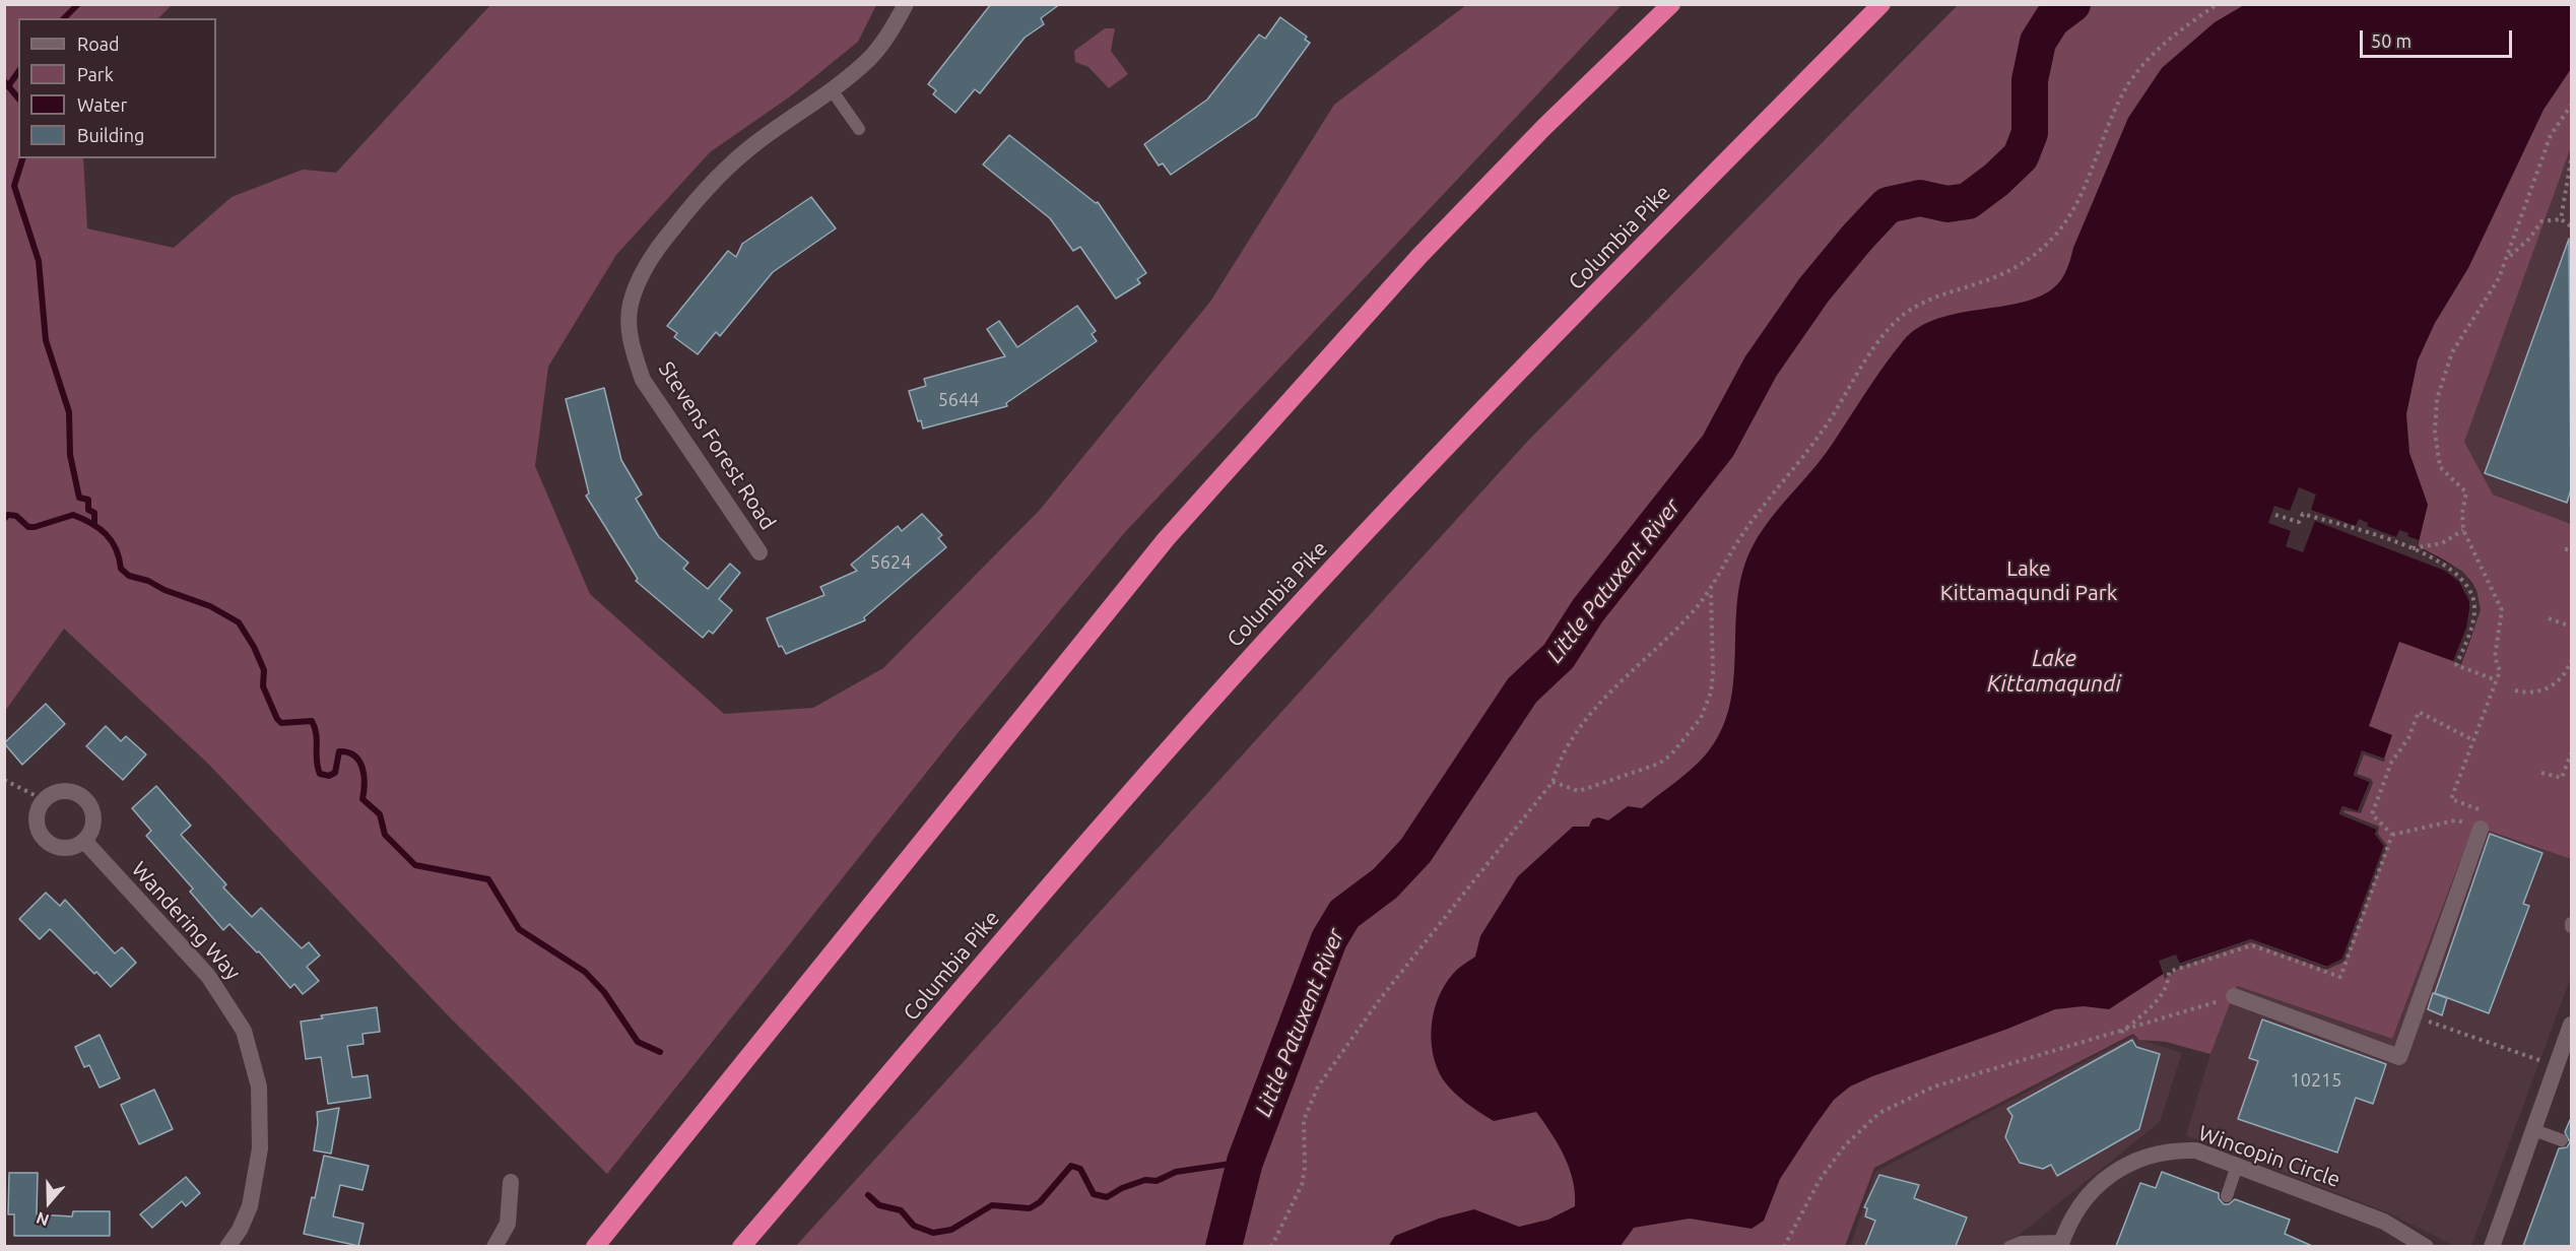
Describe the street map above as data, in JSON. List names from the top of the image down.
{
  "streets": {
    "highway": ["Columbia Pike"],
    "street": ["Stevens Forest Road", "Wandering Way", "Wincopin Circle"]
  },
  "water": ["Little Patuxent River", "Lake Kittamaqundi"],
  "parks": ["Lake Kittamaqundi Park"],
  "house_numbers": ["5644", "5624", "10215"],
  "legend": [
    "Road",
    "Park",
    "Water",
    "Building"
  ],
  "scale_bar": "50 m",
  "north": "bottom"
}
